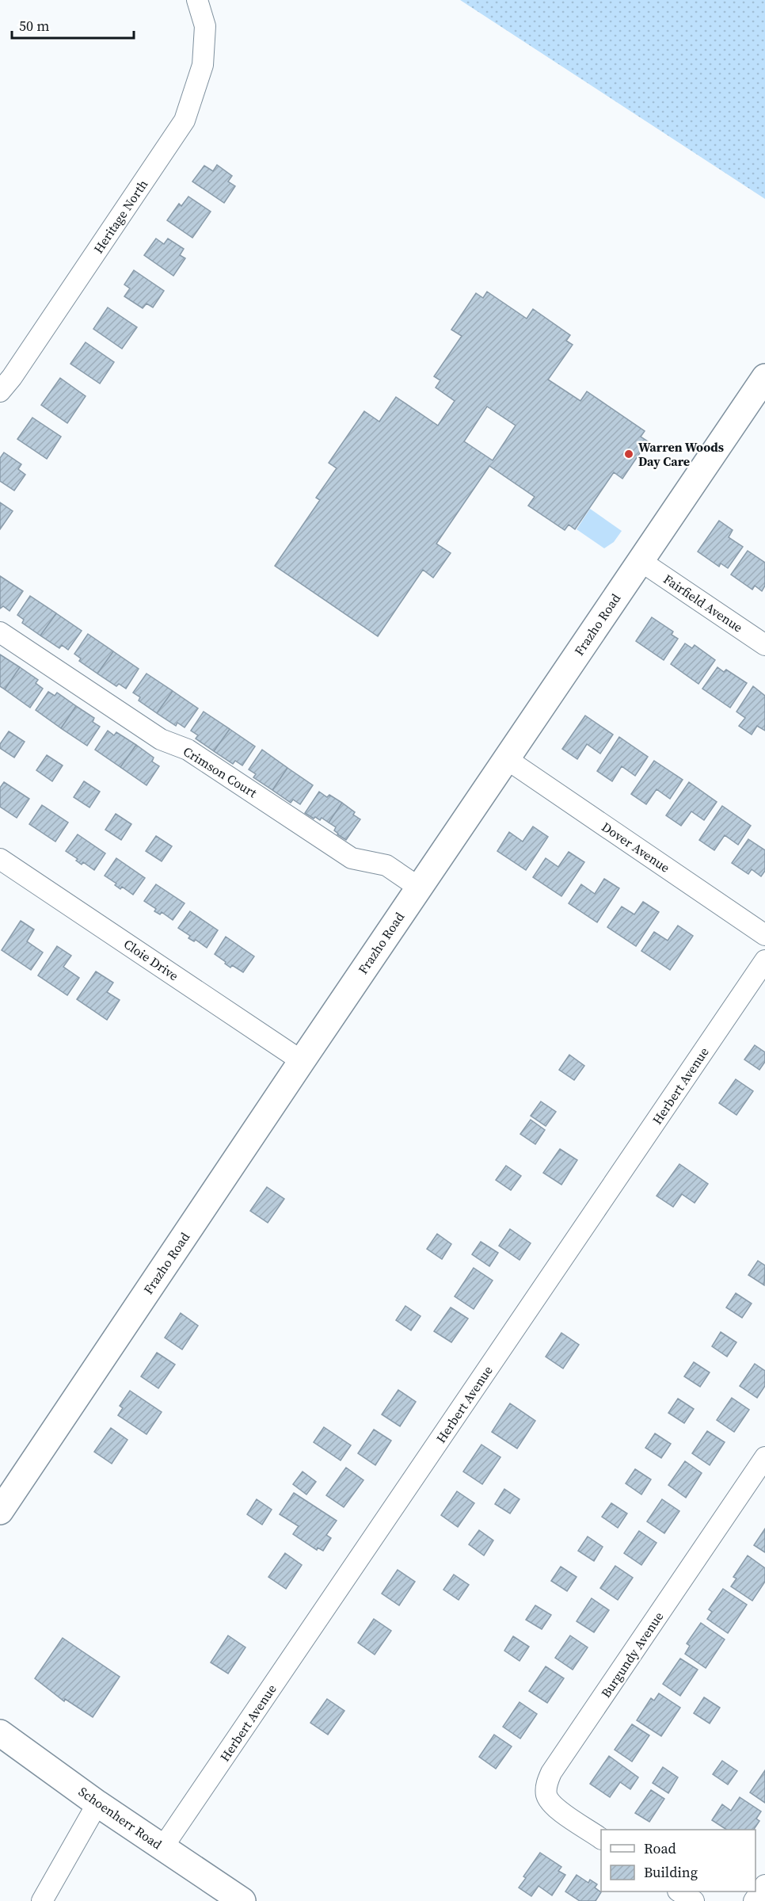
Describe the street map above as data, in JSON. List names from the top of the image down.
{
  "streets": {
    "street": [
      "Heritage North",
      "Fairfield Avenue",
      "Frazho Road",
      "Crimson Court",
      "Dover Avenue",
      "Cloie Drive",
      "Herbert Avenue",
      "Burgundy Avenue",
      "Schoenherr Road"
    ]
  },
  "crossings": [
    ["Fairfield Avenue", "Frazho Road"],
    ["Frazho Road", "Crimson Court"],
    ["Frazho Road", "Dover Avenue"],
    ["Frazho Road", "Cloie Drive"],
    ["Herbert Avenue", "Schoenherr Road"]
  ],
  "places": ["Warren Woods Day Care"],
  "legend": ["Road", "Building"],
  "scale_bar": "50 m"
}
